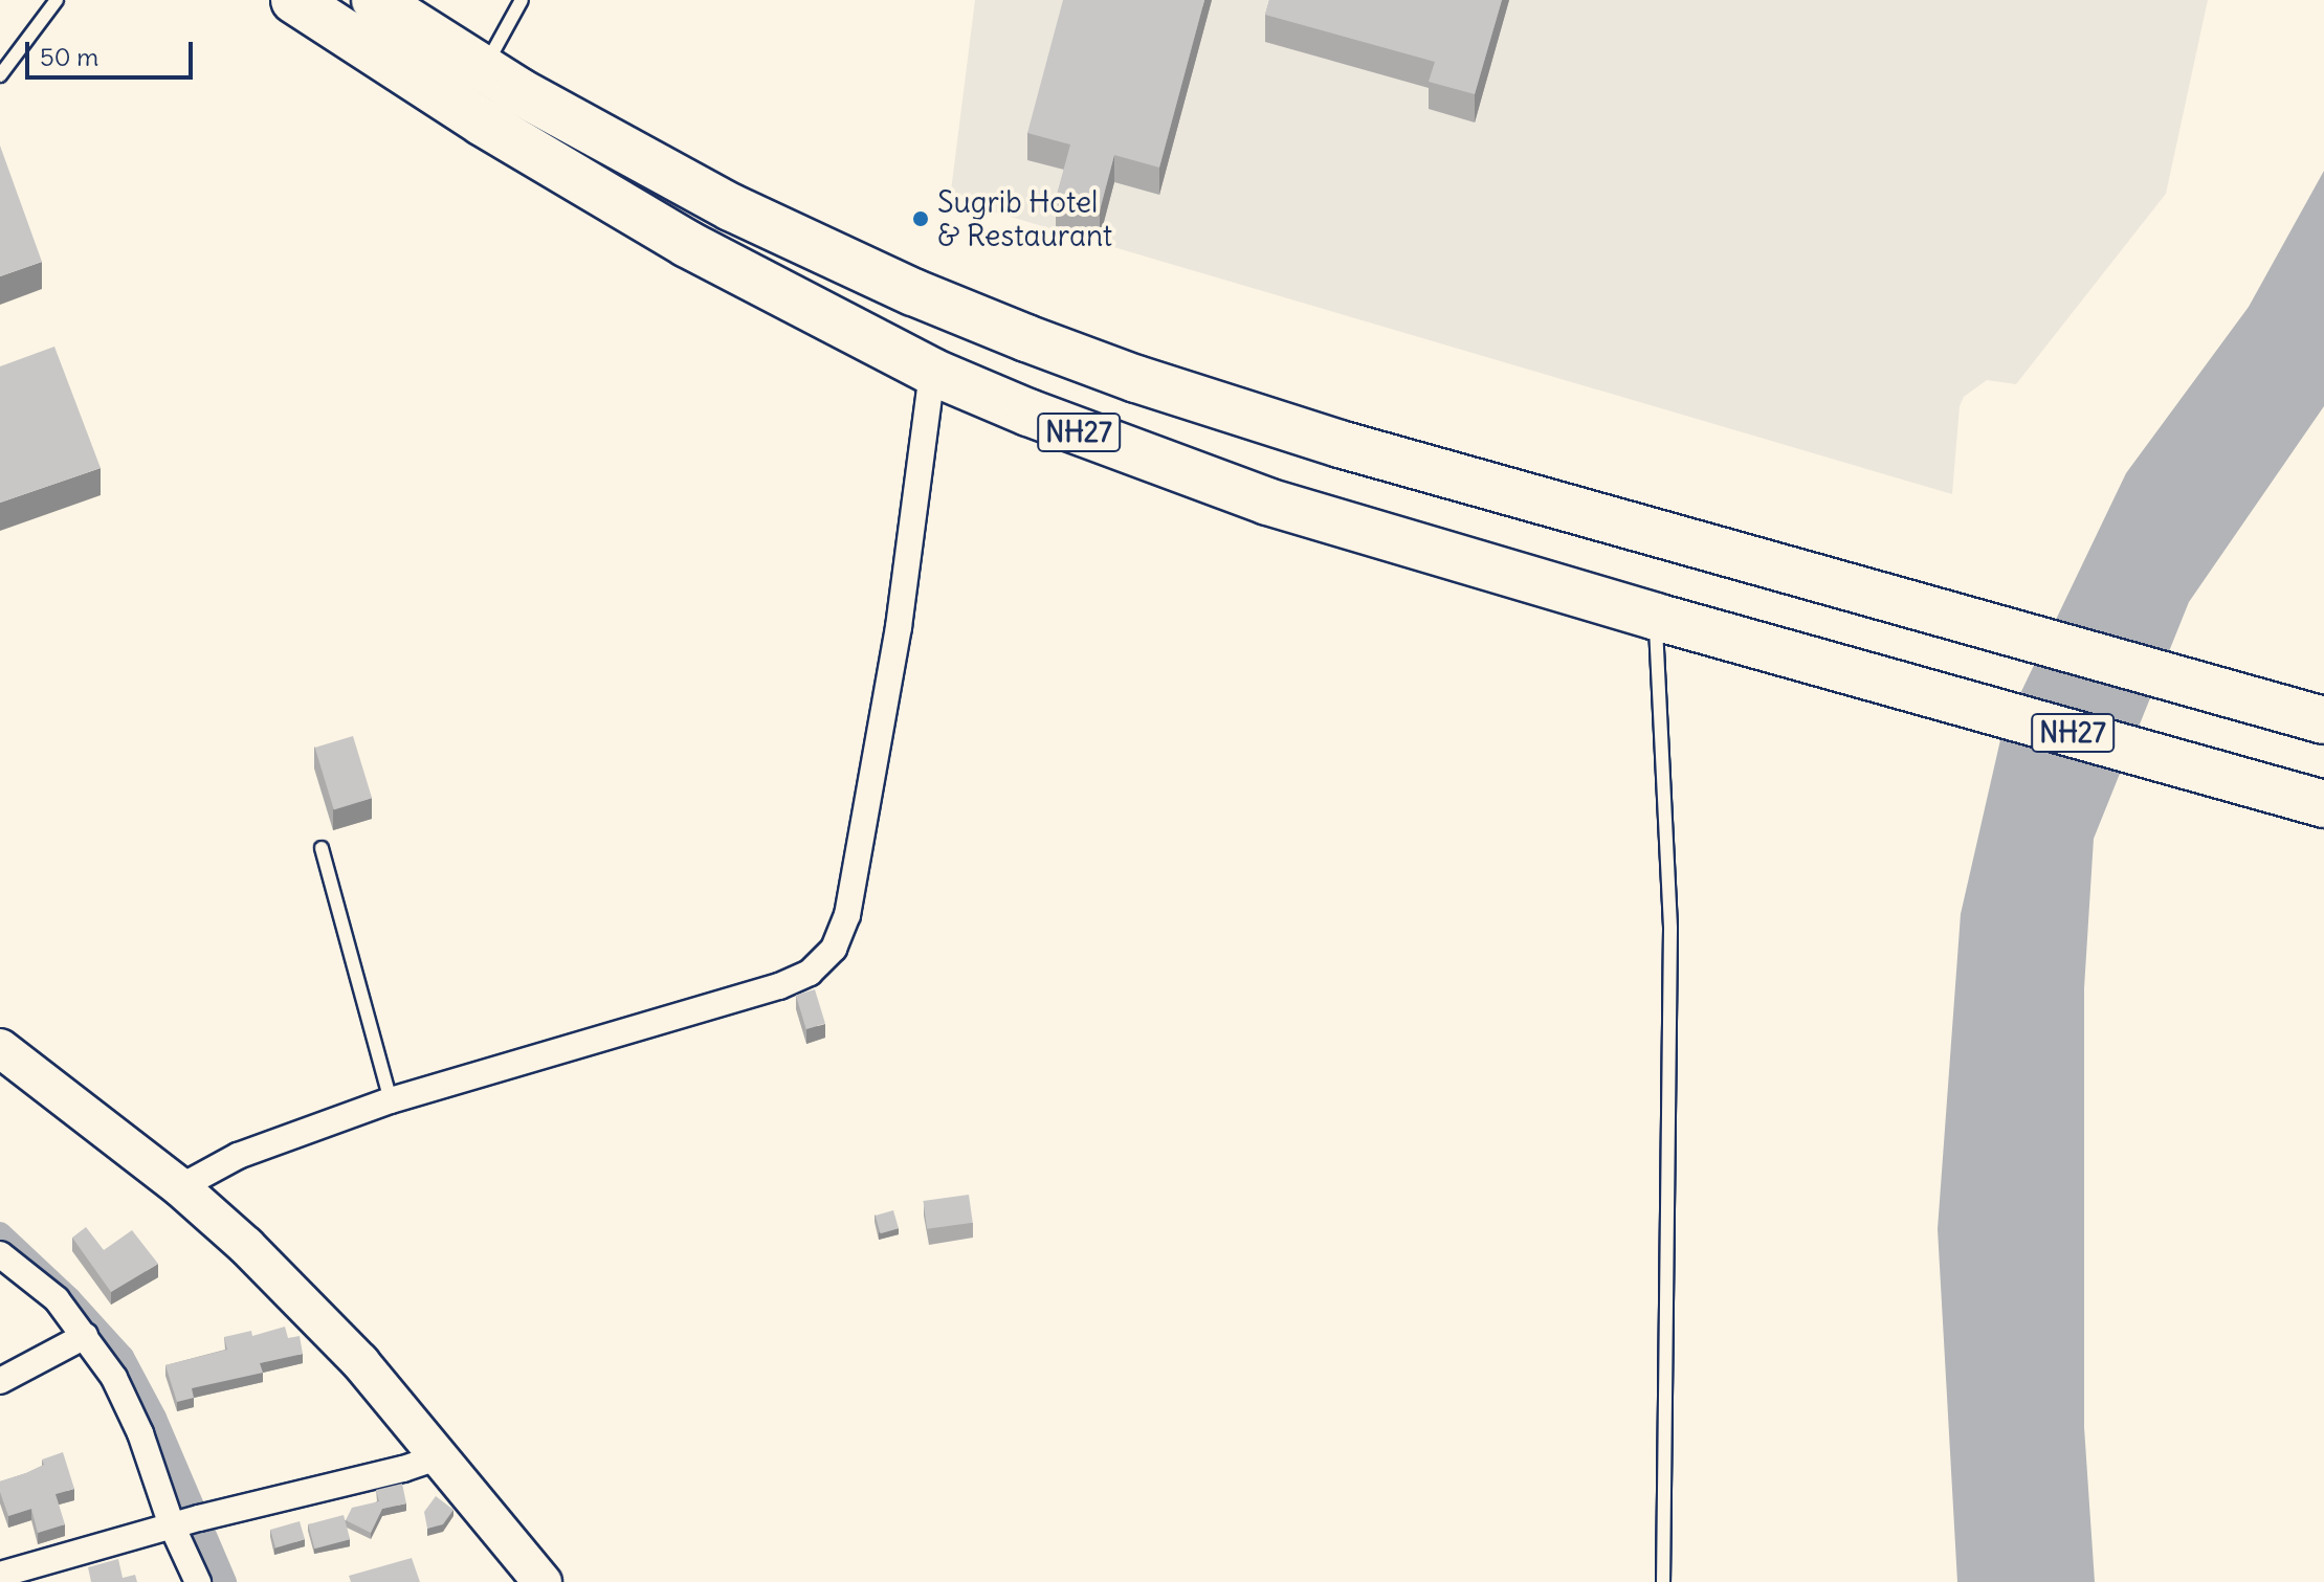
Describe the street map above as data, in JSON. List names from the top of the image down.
{
  "streets": {
    "highway": ["NH27"]
  },
  "places": ["Sugrib Hotel & Restaurant"],
  "scale_bar": "50 m"
}
